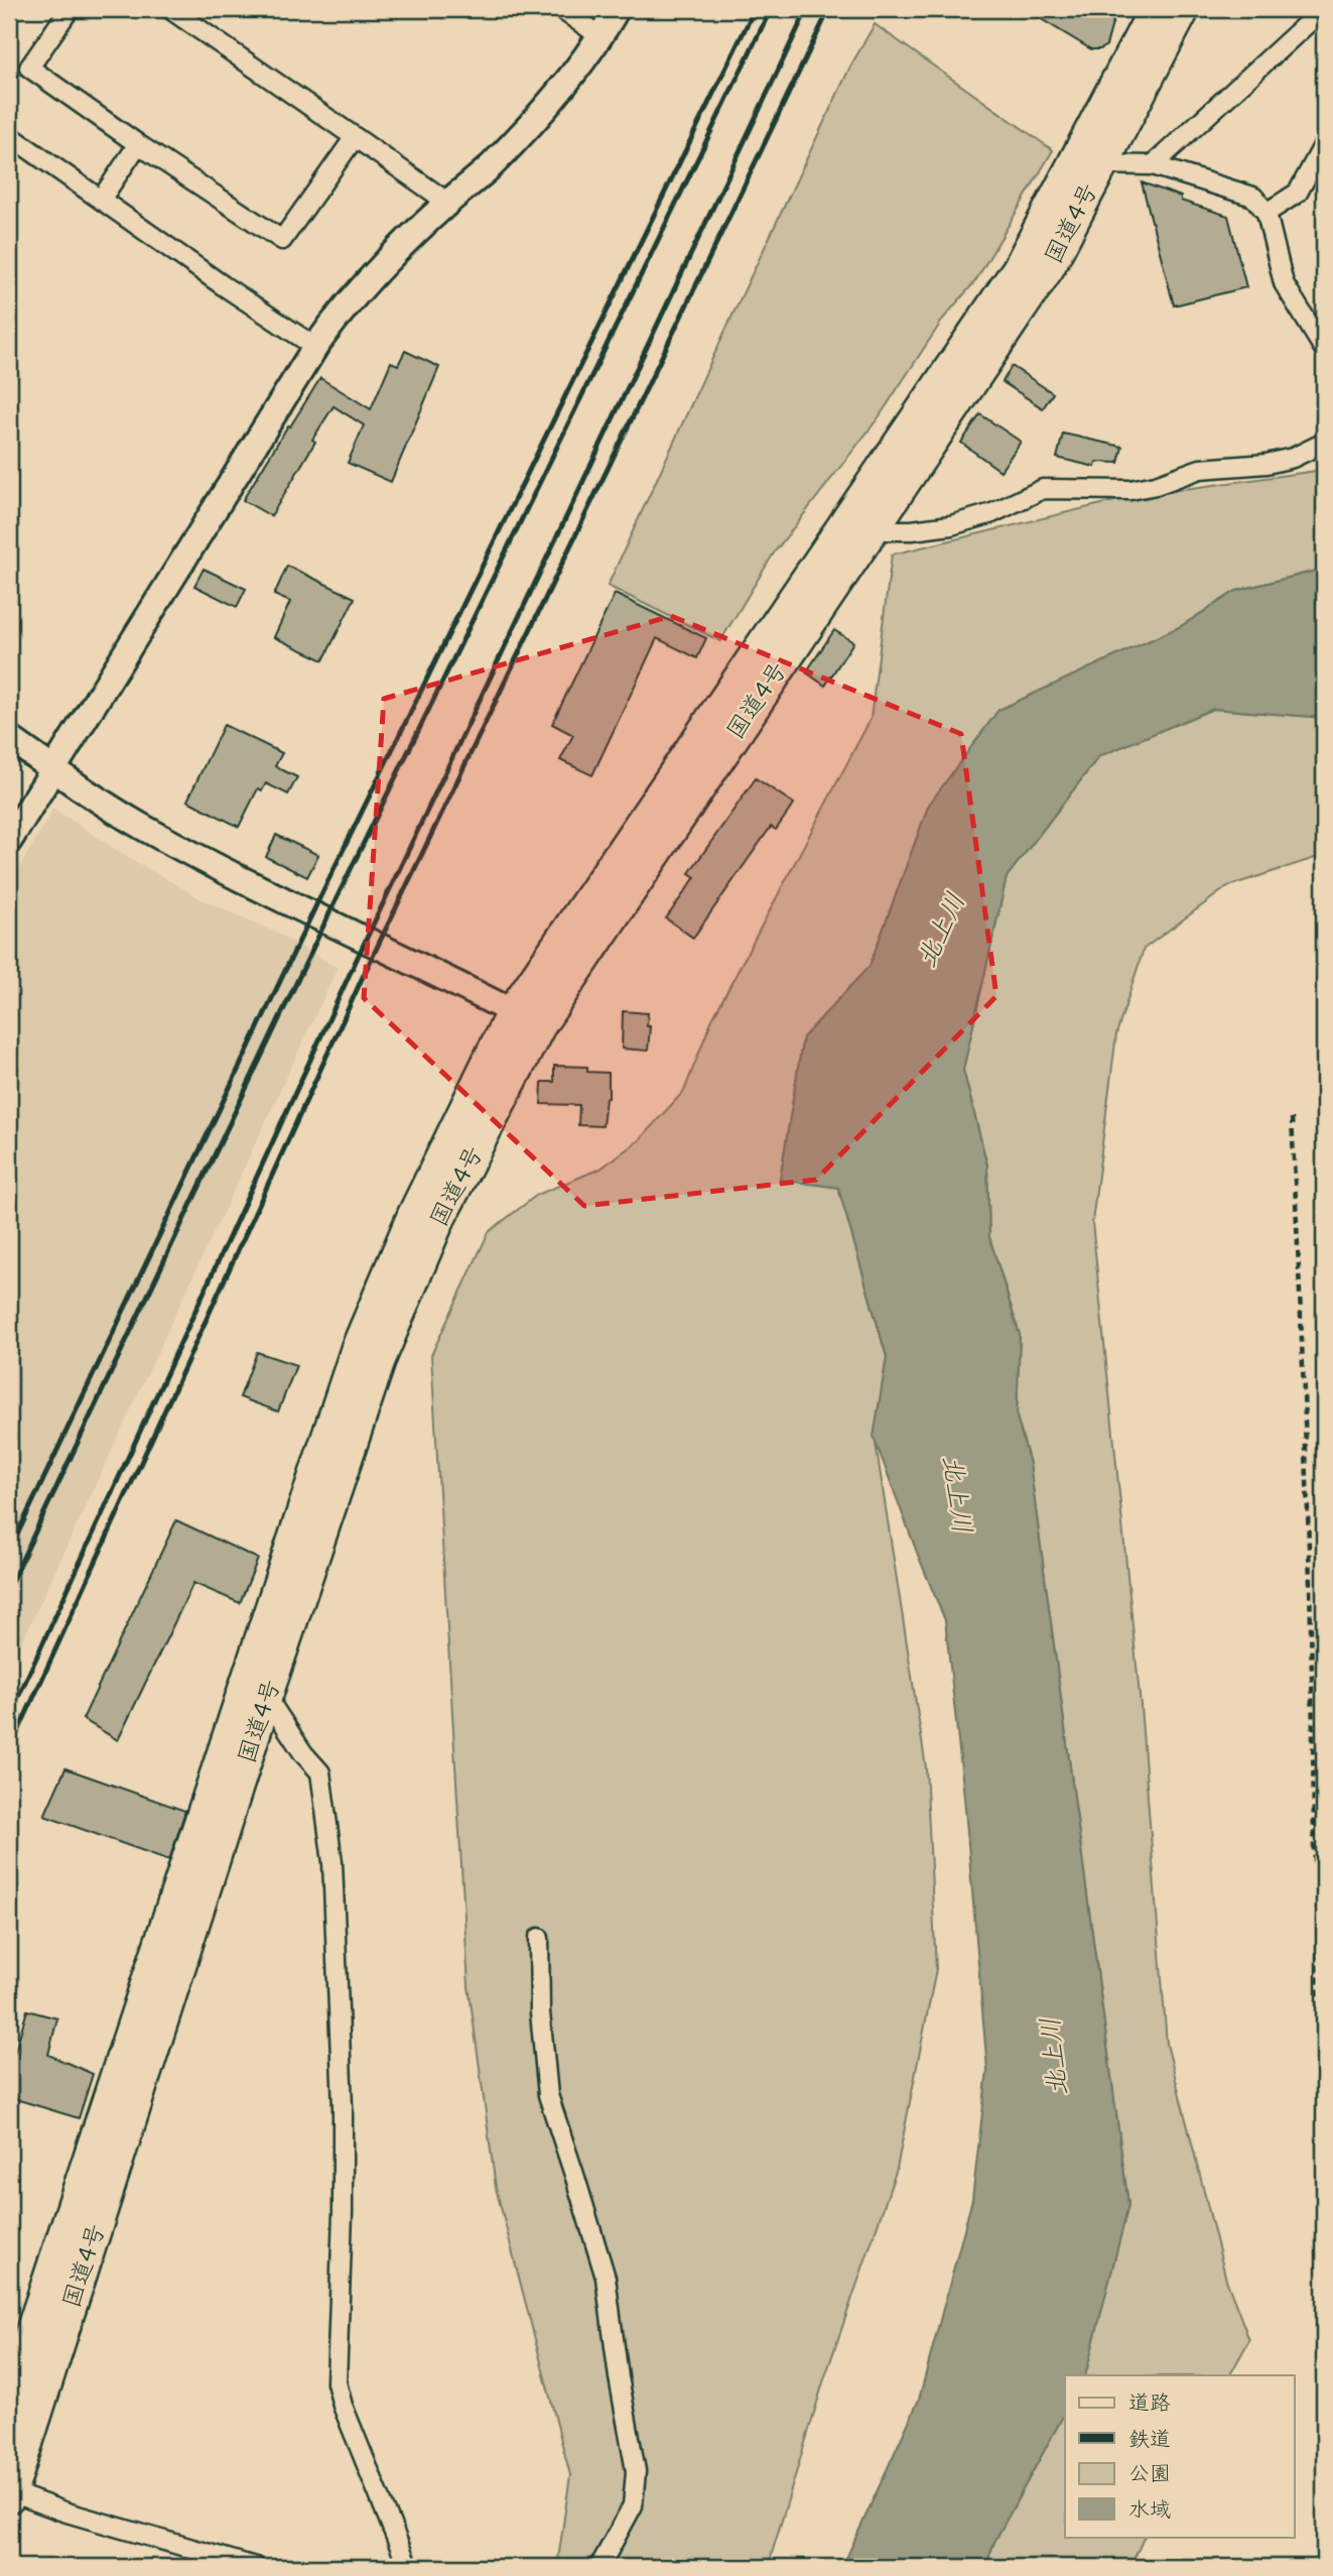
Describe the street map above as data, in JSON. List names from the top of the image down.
{
  "streets": {
    "highway": ["国道4号"]
  },
  "water": ["北上川"],
  "legend": [
    "道路",
    "鉄道",
    "公園",
    "水域"
  ]
}
